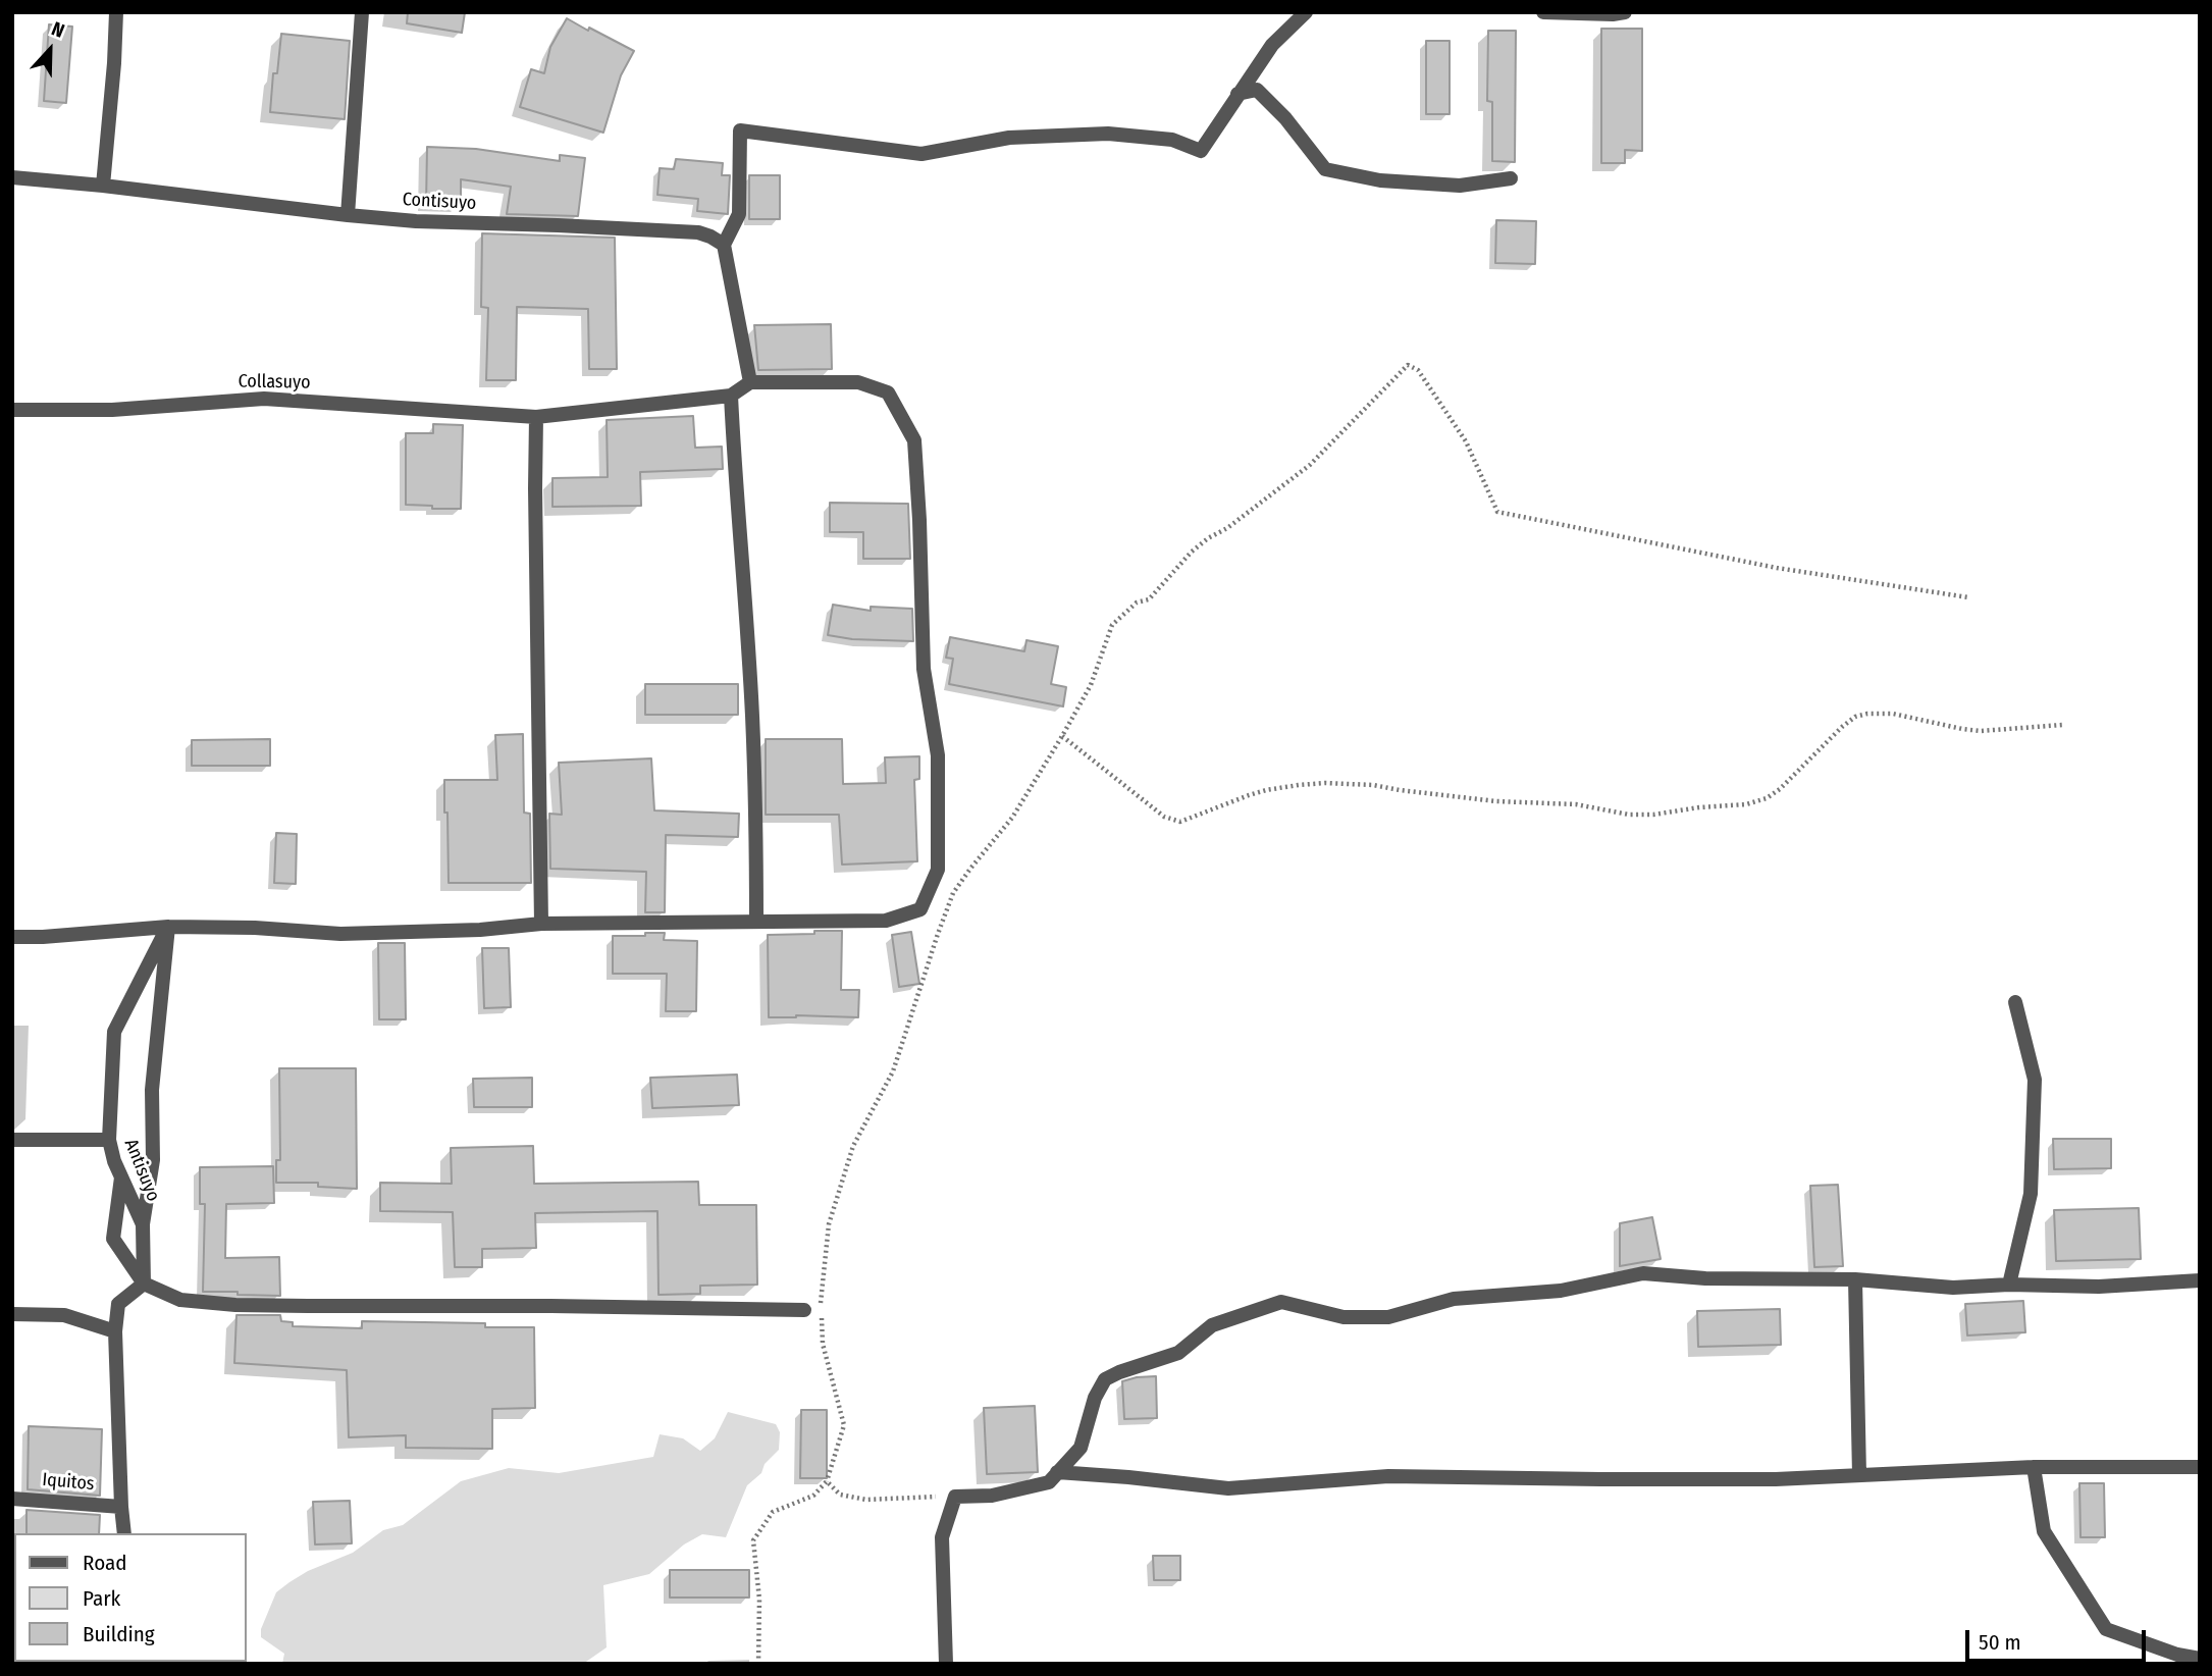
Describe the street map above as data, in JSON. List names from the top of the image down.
{
  "streets": {
    "street": [
      "Contisuyo",
      "Collasuyo",
      "Antisuyo",
      "Iquitos"
    ]
  },
  "legend": ["Road", "Park", "Building"],
  "scale_bar": "50 m",
  "north": "top"
}
